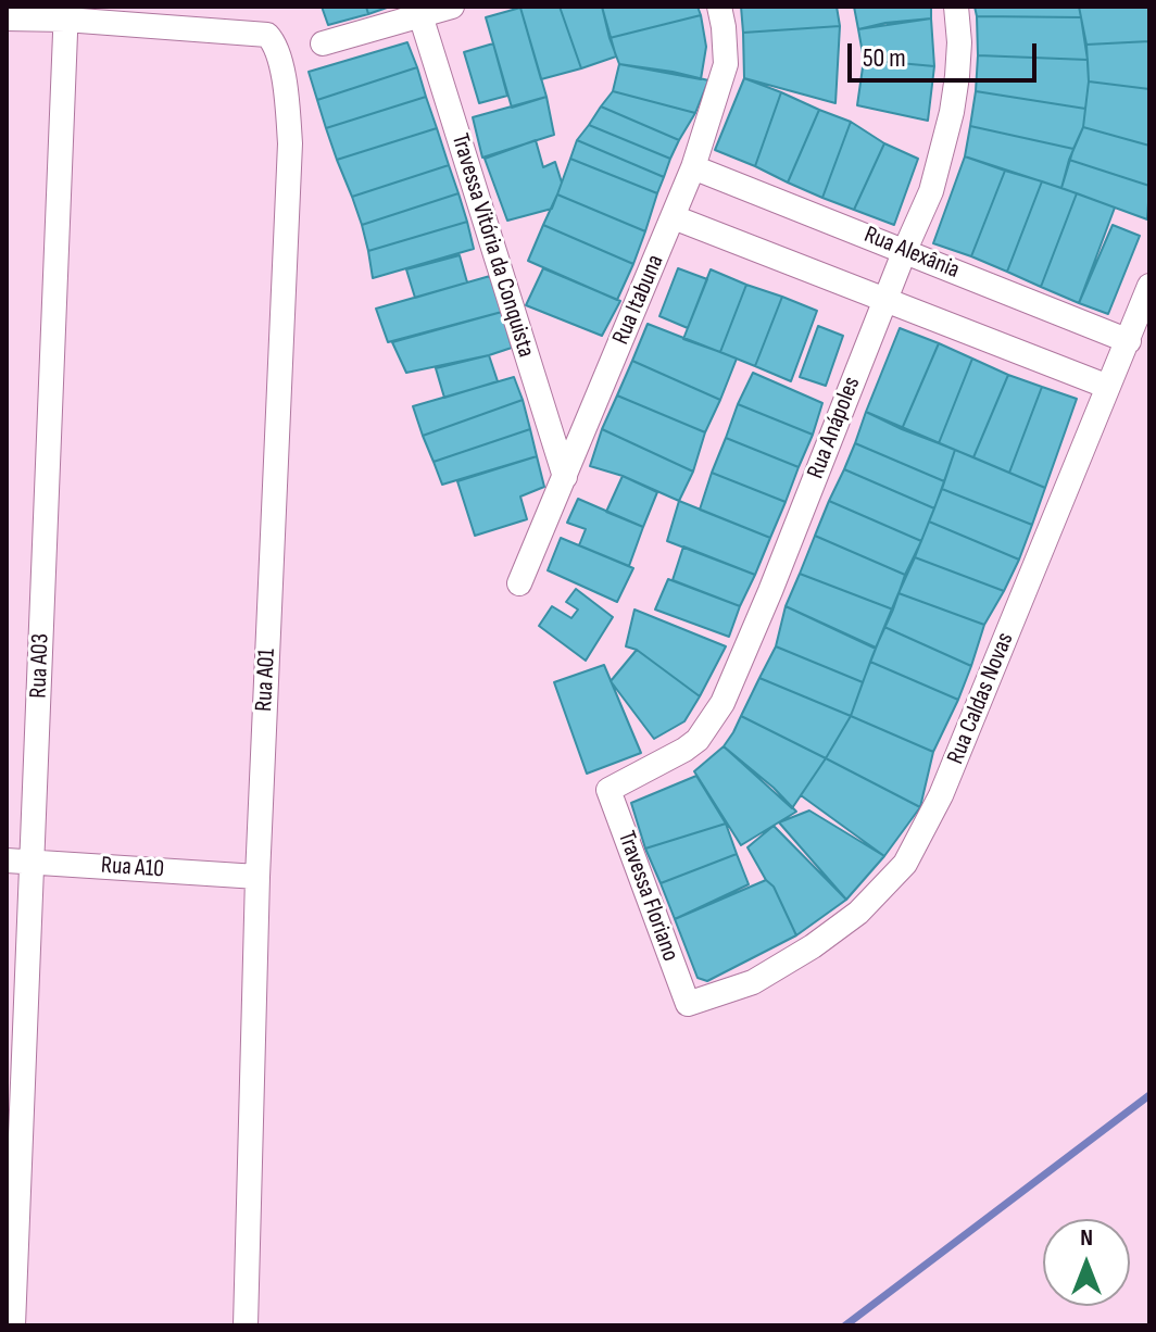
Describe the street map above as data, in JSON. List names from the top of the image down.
{
  "streets": {
    "street": [
      "Travessa Vitória da Conquista",
      "Rua Alexânia",
      "Rua Itabuna",
      "Rua Anápoles",
      "Rua A03",
      "Rua A01",
      "Rua Caldas Novas",
      "Rua A10",
      "Travessa Floriano"
    ]
  },
  "crossings": [
    ["Travessa Vitória da Conquista", "Rua Itabuna"],
    ["Rua Alexânia", "Rua Itabuna"],
    ["Rua Alexânia", "Rua Anápoles"],
    ["Rua Alexânia", "Rua Caldas Novas"],
    ["Rua Anápoles", "Travessa Floriano"],
    ["Rua A03", "Rua A01"],
    ["Rua A03", "Rua A10"],
    ["Rua A01", "Rua A10"],
    ["Rua Caldas Novas", "Travessa Floriano"]
  ],
  "scale_bar": "50 m",
  "north": "top"
}
